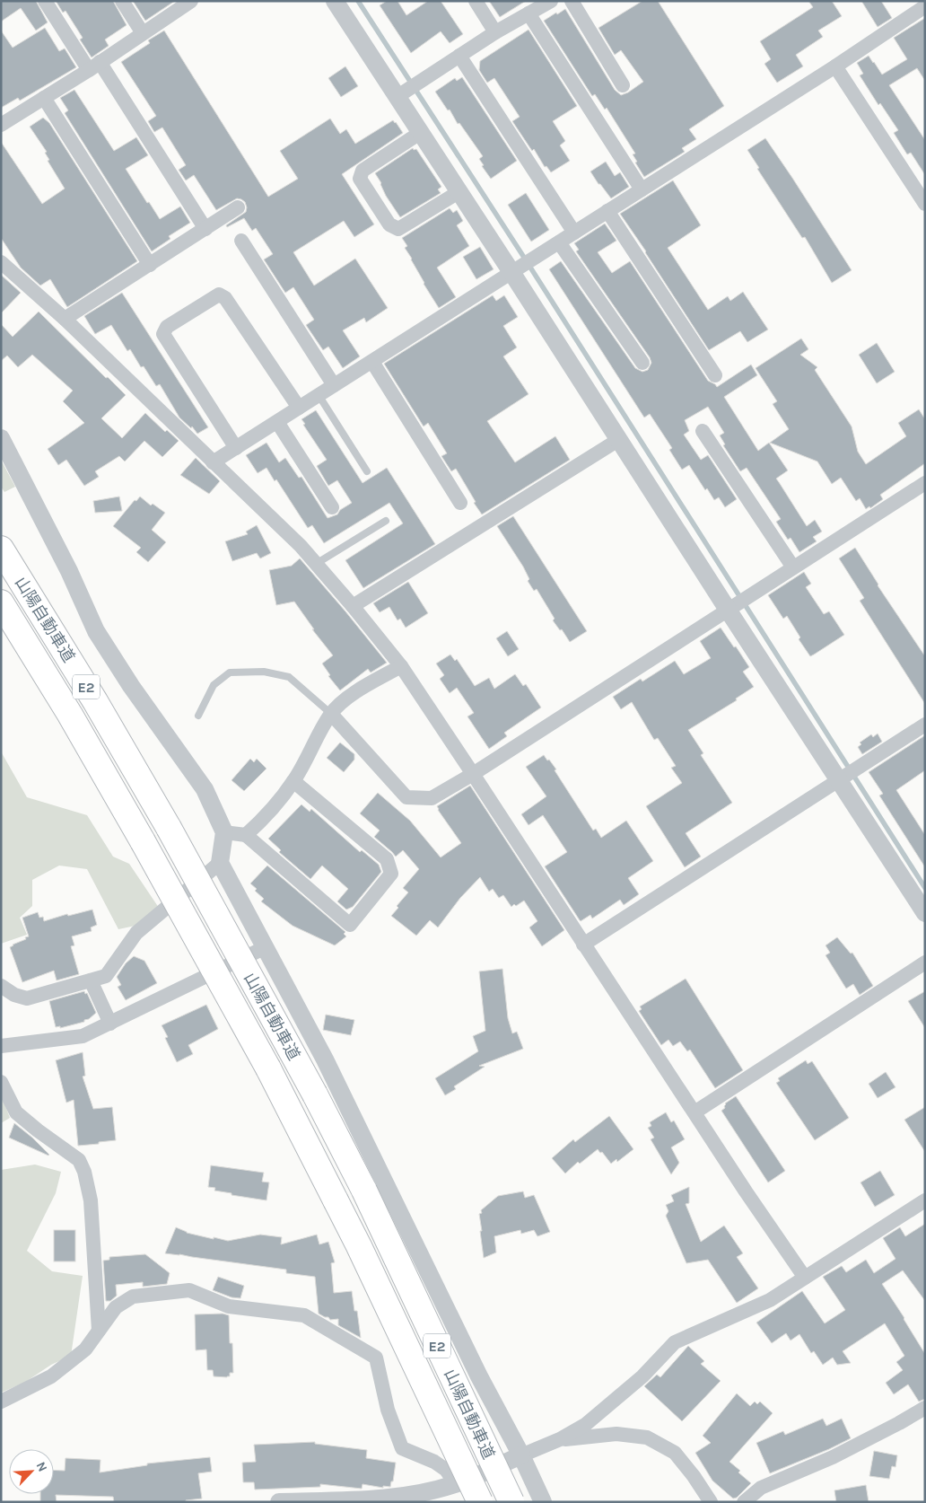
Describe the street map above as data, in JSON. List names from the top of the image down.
{
  "streets": {
    "highway": ["山陽自動車道", "E2"]
  },
  "north": "top right"
}
